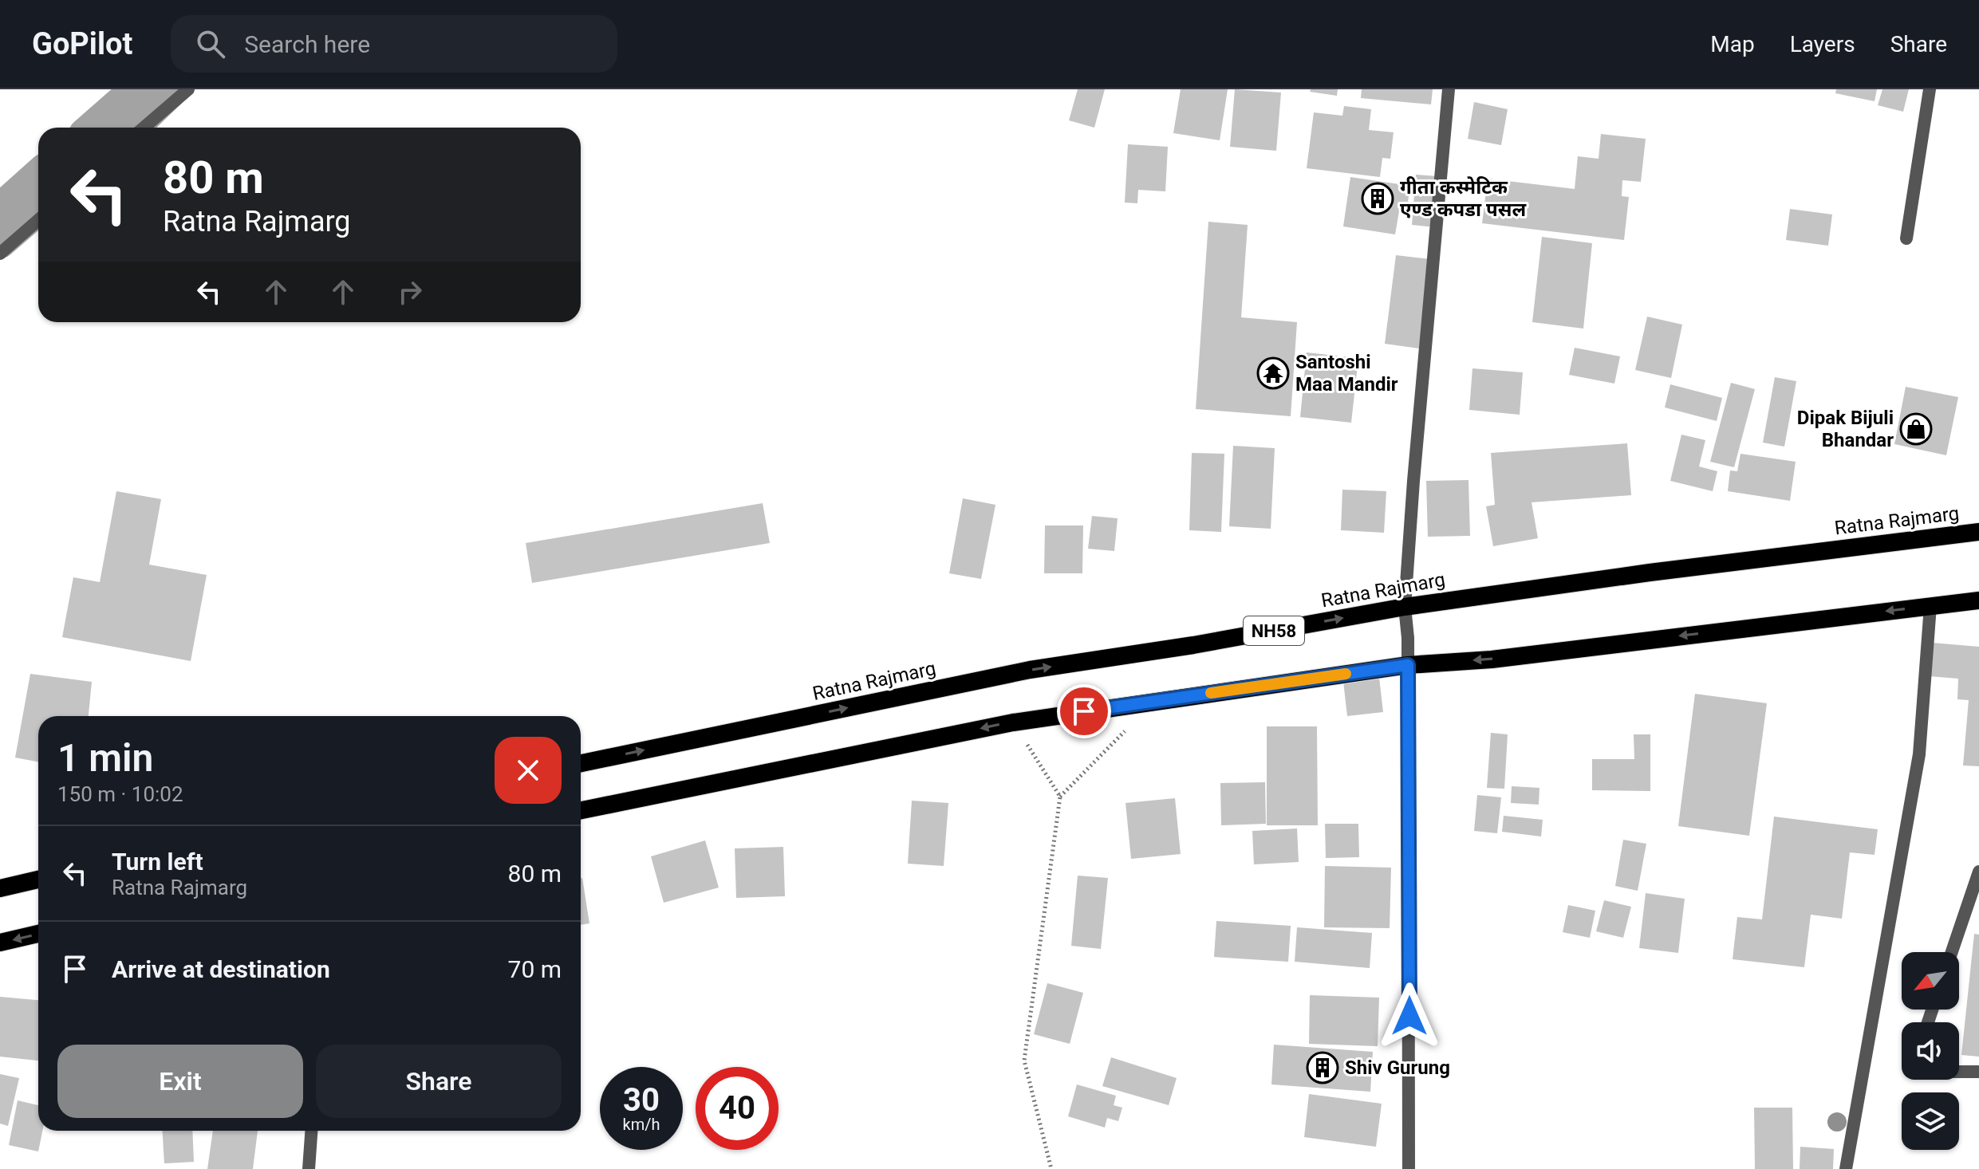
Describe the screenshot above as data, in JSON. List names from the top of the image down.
{
  "streets": {
    "highway": ["Ratna Rajmarg", "NH58"]
  },
  "places": {
    "building": ["गीता कस्मेटिक एण्ड कपडा पसल", "Shiv Gurung"],
    "temple": ["Santoshi Maa Mandir"],
    "shop": ["Dipak Bijuli Bhandar"]
  },
  "north": "bottom left",
  "page": {
    "header": "GoPilot",
    "search": "Search here",
    "nav": ["Map", "Layers", "Share"],
    "turn": ["80 m", "Ratna Rajmarg"],
    "heading": ["1 min", "150 m · 10:02"],
    "list": [
      {
        "name": "Turn left",
        "note": "Ratna Rajmarg",
        "value": "80 m"
      },
      {
        "name": "Arrive at destination",
        "value": "70 m"
      }
    ],
    "buttons": ["Exit", "Share"],
    "speed": "30 km/h",
    "limit": "40"
  }
}
